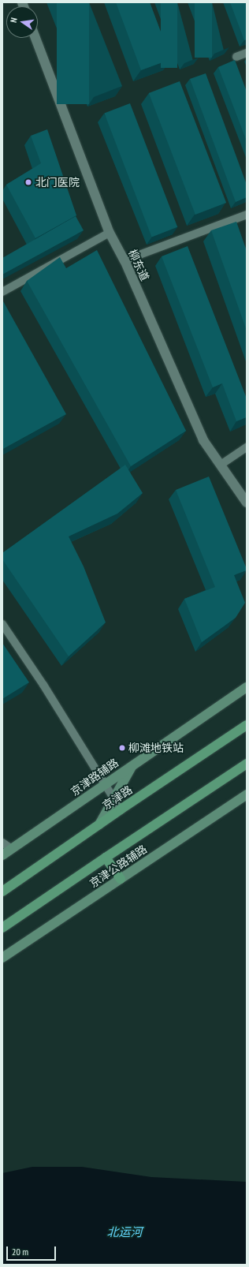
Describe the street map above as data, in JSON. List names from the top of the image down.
{
  "streets": {
    "main road": ["京津路"],
    "street": ["柳东道", "京津路辅路", "京津公路辅路"]
  },
  "water": ["北运河"],
  "places": ["北门医院", "柳滩地铁站"],
  "scale_bar": "20 m",
  "north": "left"
}
